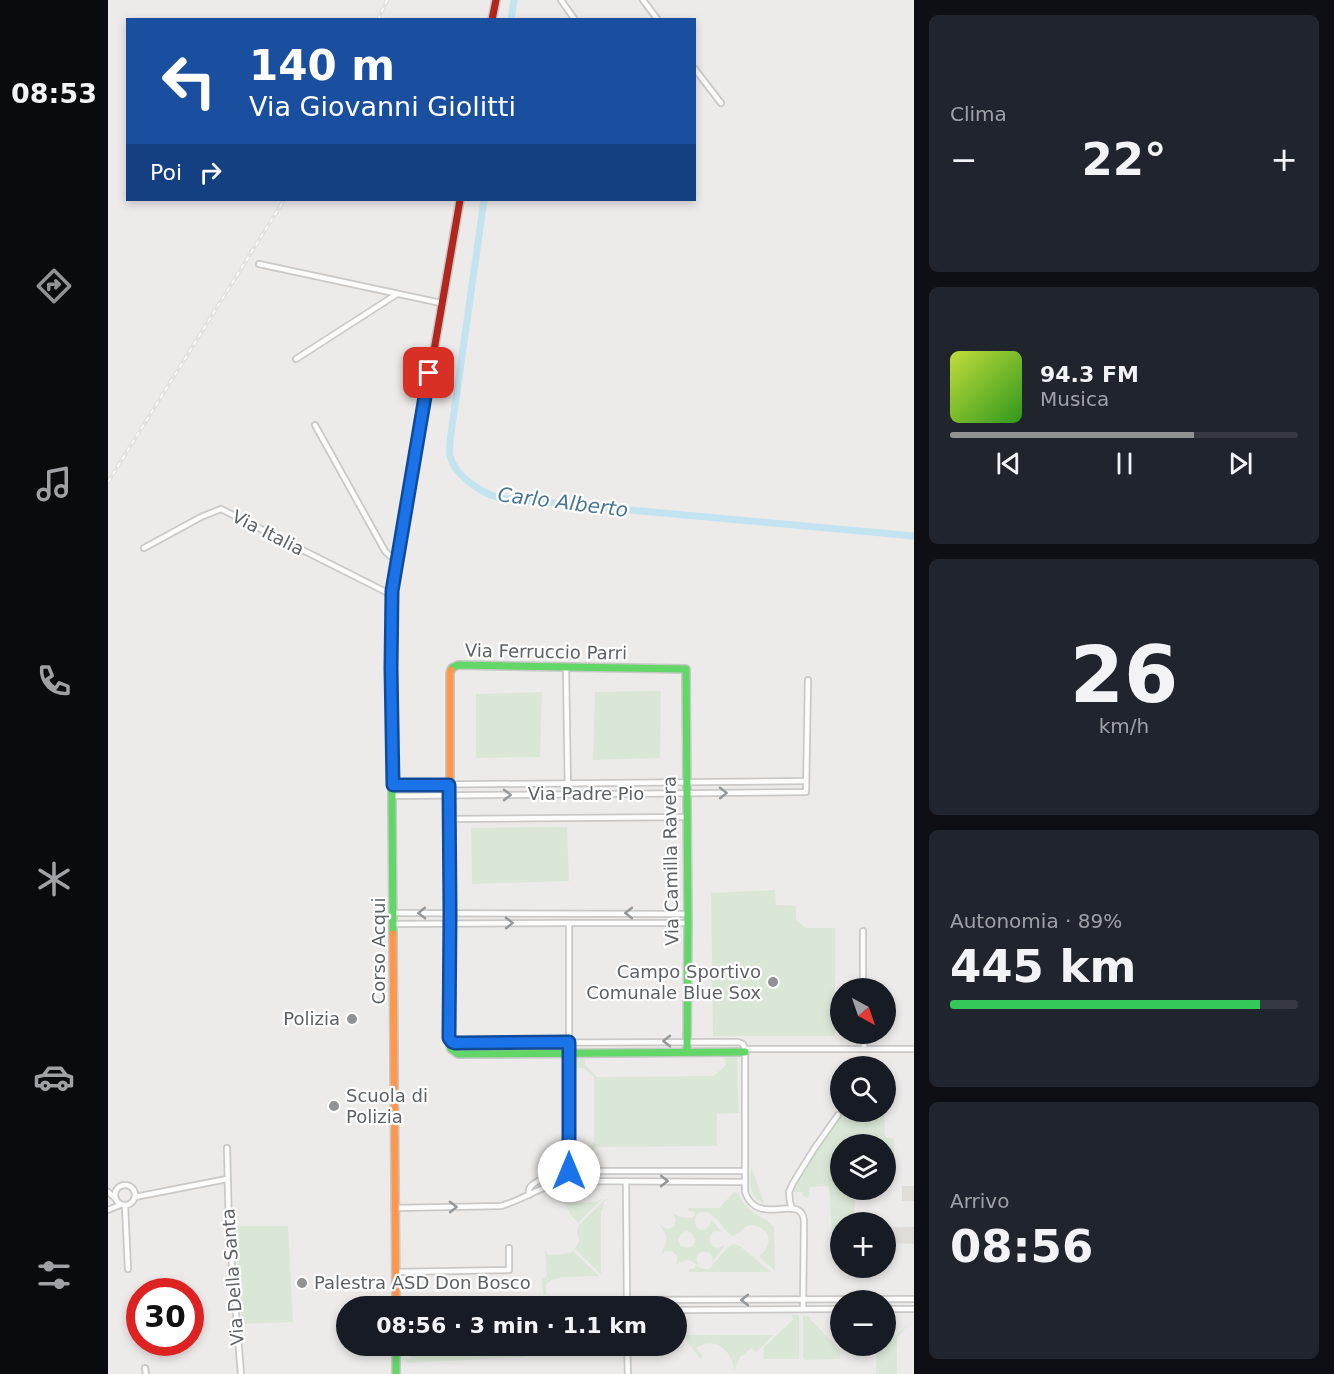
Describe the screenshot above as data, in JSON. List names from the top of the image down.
{
  "streets": {
    "street": [
      "Via Italia",
      "Via Ferruccio Parri",
      "Via Padre Pio",
      "Via Camilla Ravera",
      "Corso Acqui",
      "Via Della Santa"
    ]
  },
  "crossings": [
    ["Via Italia", "Corso Acqui"],
    ["Via Ferruccio Parri", "Via Padre Pio"],
    ["Via Ferruccio Parri", "Via Camilla Ravera"],
    ["Via Padre Pio", "Via Camilla Ravera"],
    ["Via Padre Pio", "Corso Acqui"]
  ],
  "water": ["Carlo Alberto"],
  "places": [
    "Campo Sportivo Comunale Blue Sox",
    "Polizia",
    "Scuola di Polizia",
    "Palestra ASD Don Bosco"
  ],
  "north": "bottom right",
  "page": {
    "tabs": "08:53",
    "tile": [
      "Clima",
      ["26", "km/h"],
      ["Autonomia · 89%", "445 km"],
      ["Arrivo", "08:56"]
    ],
    "turn": ["140 m", "Via Giovanni Giolitti"],
    "heat": ["−", "22°", "+"],
    "then": "Poi",
    "song": ["94.3 FM", "Musica"],
    "map_buttons": ["+", "−"],
    "limit": "30",
    "trip": "08:56 · 3 min · 1.1 km"
  }
}
